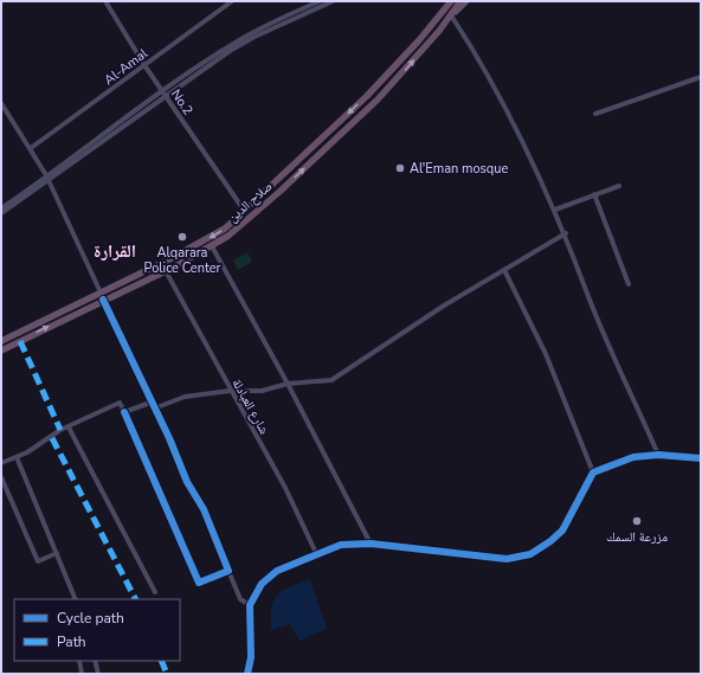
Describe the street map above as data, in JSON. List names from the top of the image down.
{
  "streets": {
    "highway": ["صلاح الدين"],
    "street": ["Al-Amal", "No.2", "شارع العبادلة"]
  },
  "crossings": [
    ["Al-Amal", "No.2"],
    ["No.2", "صلاح الدين"],
    ["صلاح الدين", "شارع العبادلة"]
  ],
  "districts": ["القرارة"],
  "places": ["Al'Eman mosque", "Alqarara Police Center", "مزرعة السمك"],
  "legend": ["Cycle path", "Path"]
}
